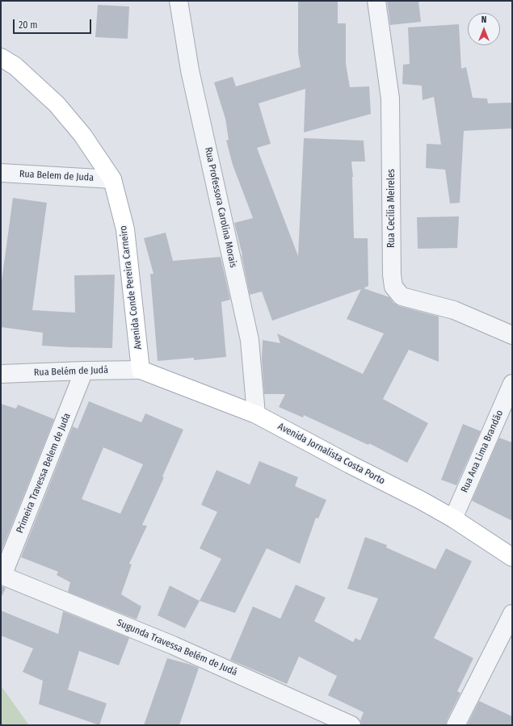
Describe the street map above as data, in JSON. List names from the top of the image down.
{
  "streets": {
    "main road": ["Avenida Conde Pereira Carneiro", "Avenida Jornalista Costa Porto"],
    "street": [
      "Rua Belem de Juda",
      "Rua Professora Carolina Morais",
      "Rua Cecília Meireles",
      "Rua Belém de Judá",
      "Rua Ana Lima Brandão",
      "Primeira Travessa Belem de Juda",
      "Sugunda Travessa Belém de Judá"
    ]
  },
  "crossings": [
    ["Rua Belem de Juda", "Avenida Conde Pereira Carneiro"],
    ["Rua Professora Carolina Morais", "Avenida Jornalista Costa Porto"],
    ["Avenida Conde Pereira Carneiro", "Rua Belém de Judá"],
    ["Avenida Conde Pereira Carneiro", "Avenida Jornalista Costa Porto"],
    ["Rua Belém de Judá", "Avenida Jornalista Costa Porto"],
    ["Rua Belém de Judá", "Primeira Travessa Belem de Juda"],
    ["Rua Ana Lima Brandão", "Avenida Jornalista Costa Porto"],
    ["Primeira Travessa Belem de Juda", "Sugunda Travessa Belém de Judá"]
  ],
  "scale_bar": "20 m",
  "north": "top"
}
